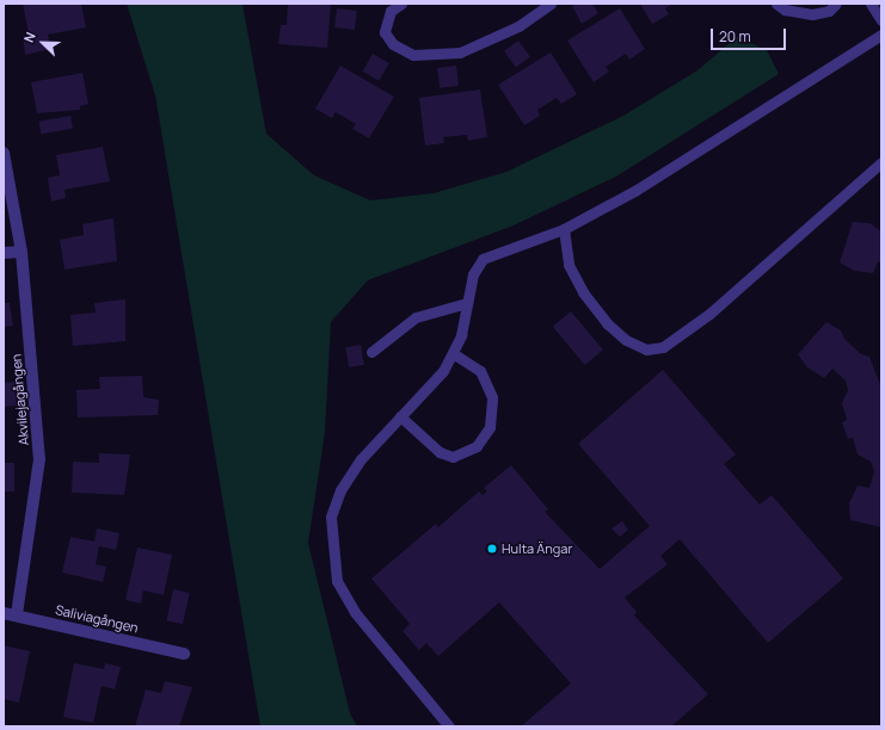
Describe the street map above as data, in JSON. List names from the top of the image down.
{
  "streets": {
    "street": ["Akvilejagången", "Saliviagången"]
  },
  "crossings": [
    ["Akvilejagången", "Saliviagången"]
  ],
  "places": ["Hulta Ängar"],
  "scale_bar": "20 m",
  "north": "top left"
}
